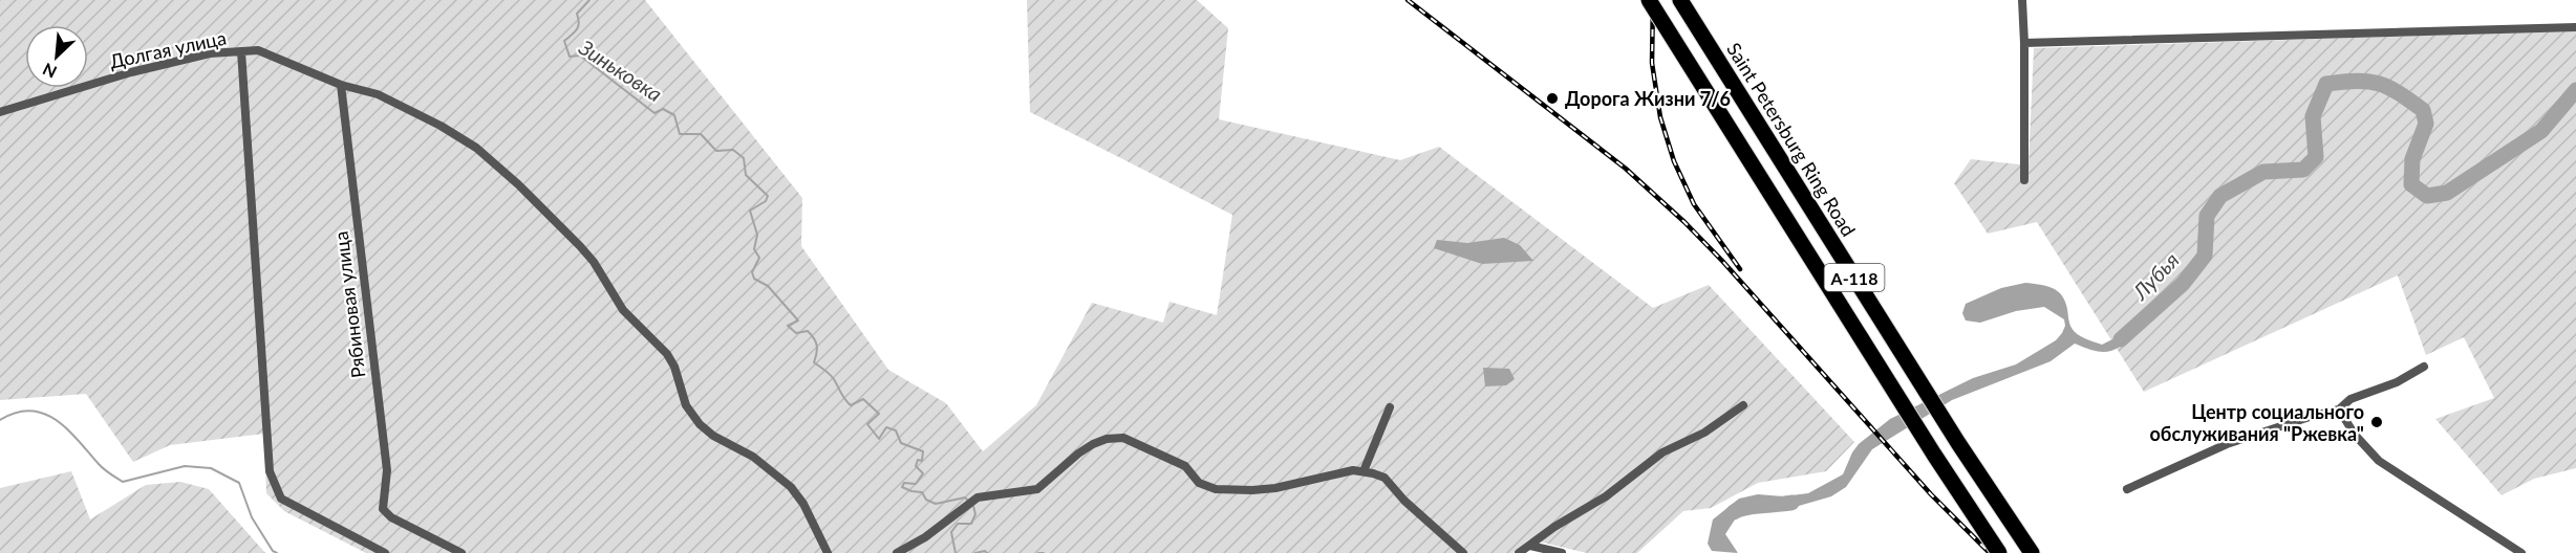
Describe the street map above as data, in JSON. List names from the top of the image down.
{
  "streets": {
    "highway": ["Saint Petersburg Ring Road", "А-118"],
    "street": ["Долгая улица", "Рябиновая улица"]
  },
  "crossings": [
    ["Долгая улица", "Рябиновая улица"]
  ],
  "water": ["Зиньковка", "Лубья"],
  "places": ["Дорога Жизни 7/6", "Центр социального обслуживания \"Ржевка\""],
  "north": "bottom left"
}
